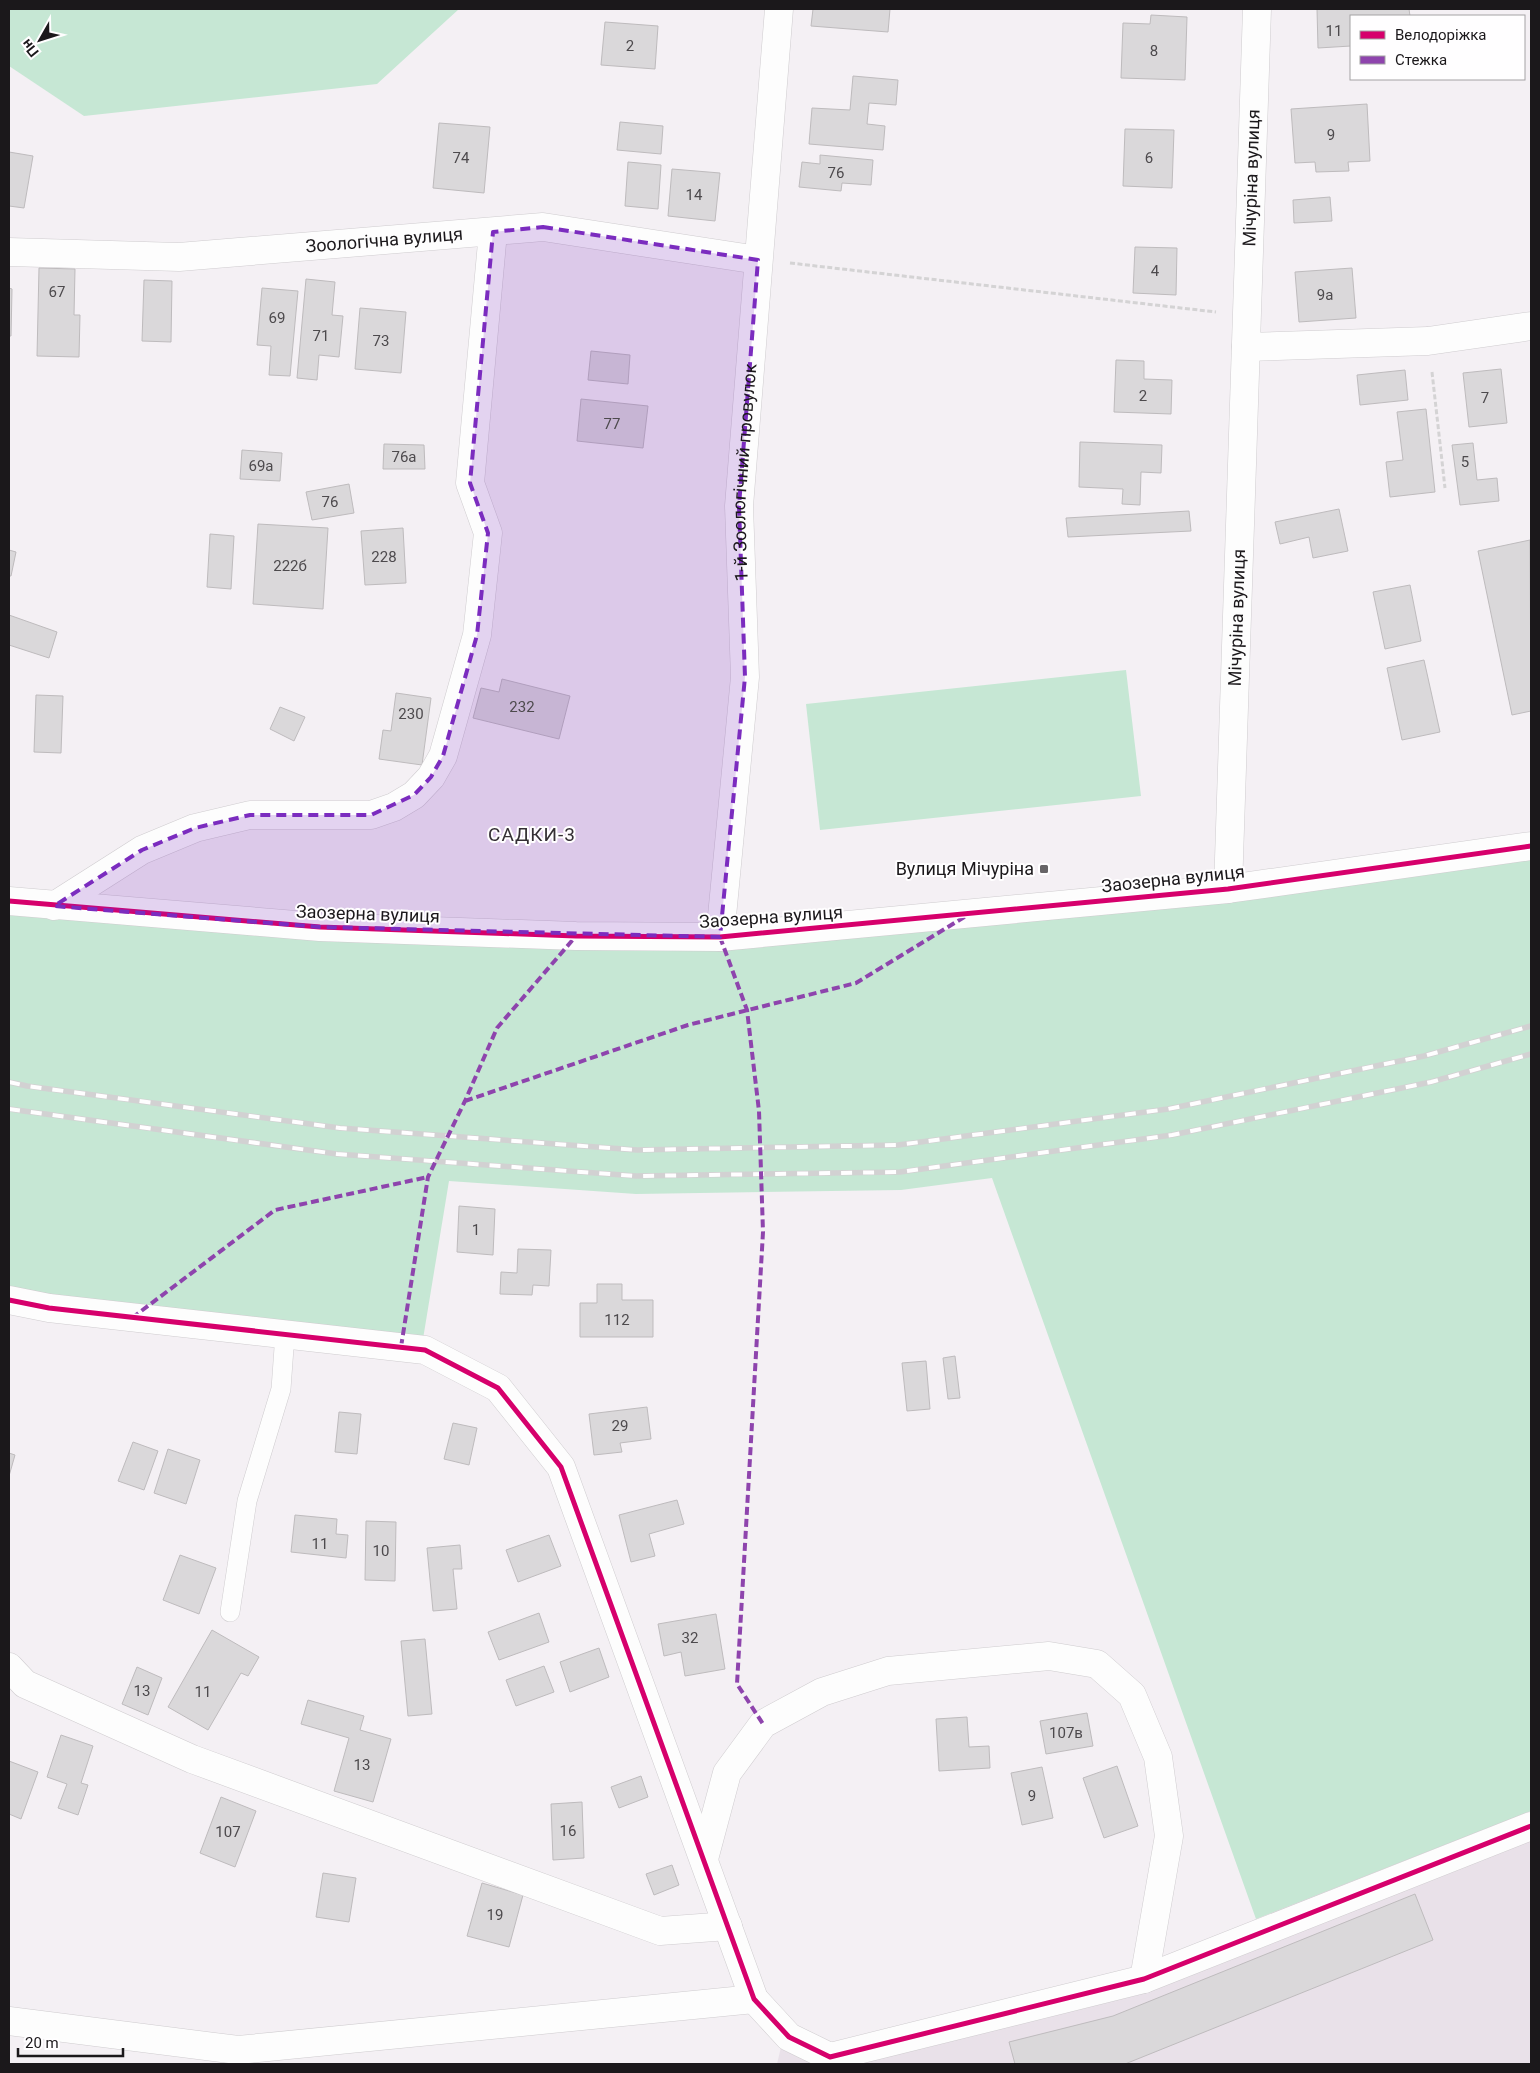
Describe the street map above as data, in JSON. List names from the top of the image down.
{
  "streets": {
    "street": [
      "Мічуріна вулиця",
      "Зоологічна вулиця",
      "1-й Зоологічний провулок",
      "Заозерна вулиця"
    ]
  },
  "crossings": [
    ["Мічуріна вулиця", "Заозерна вулиця"],
    ["Зоологічна вулиця", "1-й Зоологічний провулок"],
    ["1-й Зоологічний провулок", "Заозерна вулиця"]
  ],
  "districts": ["САДКИ-3"],
  "places": {
    "transit": ["Вулиця Мічуріна"]
  },
  "house_numbers": [
    "11",
    "2",
    "8",
    "9",
    "74",
    "6",
    "76",
    "14",
    "4",
    "67",
    "9а",
    "69",
    "71",
    "73",
    "2",
    "7",
    "77",
    "76а",
    "5",
    "69а",
    "76",
    "228",
    "222б",
    "232",
    "230",
    "1",
    "112",
    "29",
    "11",
    "10",
    "32",
    "13",
    "11",
    "107в",
    "13",
    "9",
    "16",
    "107",
    "19"
  ],
  "legend": ["Велодоріжка", "Стежка"],
  "scale_bar": "20 m",
  "north": "bottom left"
}
